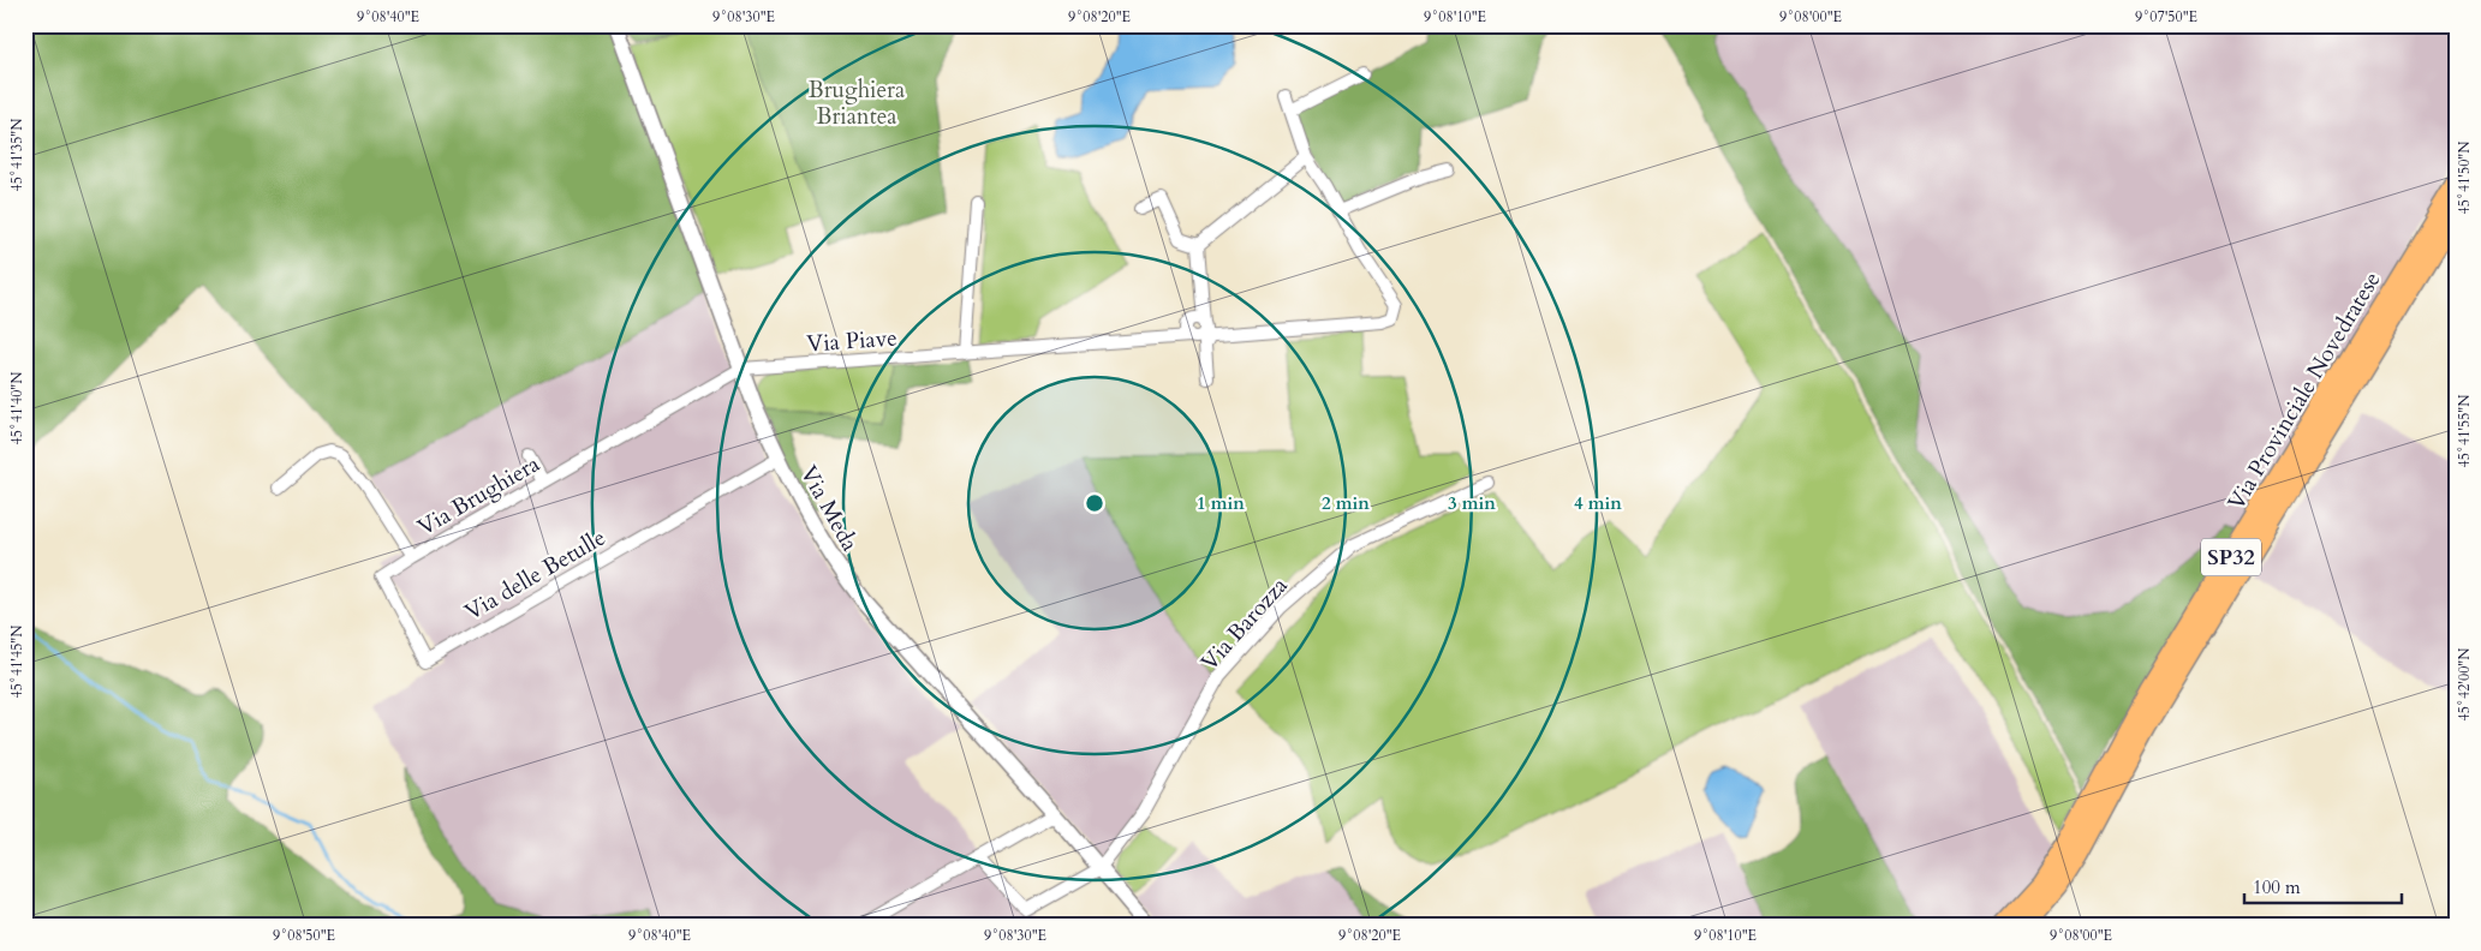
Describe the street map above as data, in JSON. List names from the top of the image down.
{
  "streets": {
    "main road": ["Via Provinciale Novedratese", "SP32"],
    "street": [
      "Via Piave",
      "Via Brughiera",
      "Via Meda",
      "Via delle Betulle",
      "Via Barozza"
    ]
  },
  "crossings": [
    ["Via Piave", "Via Brughiera"],
    ["Via Piave", "Via Meda"],
    ["Via Brughiera", "Via Meda"],
    ["Via Brughiera", "Via delle Betulle"],
    ["Via Meda", "Via delle Betulle"],
    ["Via Meda", "Via Barozza"]
  ],
  "parks": ["Brughiera Briantea"],
  "scale_bar": "100 m",
  "coordinates": [
    "9°08'40\"E",
    "9°08'30\"E",
    "9°08'20\"E",
    "9°08'10\"E",
    "9°08'00\"E",
    "9°07'50\"E",
    "45°41'35\"N",
    "45°41'50\"N",
    "45°41'40\"N",
    "45°41'55\"N",
    "45°41'45\"N",
    "45°42'00\"N",
    "9°08'50\"E"
  ],
  "rings": [
    "1 min",
    "2 min",
    "3 min",
    "4 min"
  ]
}
